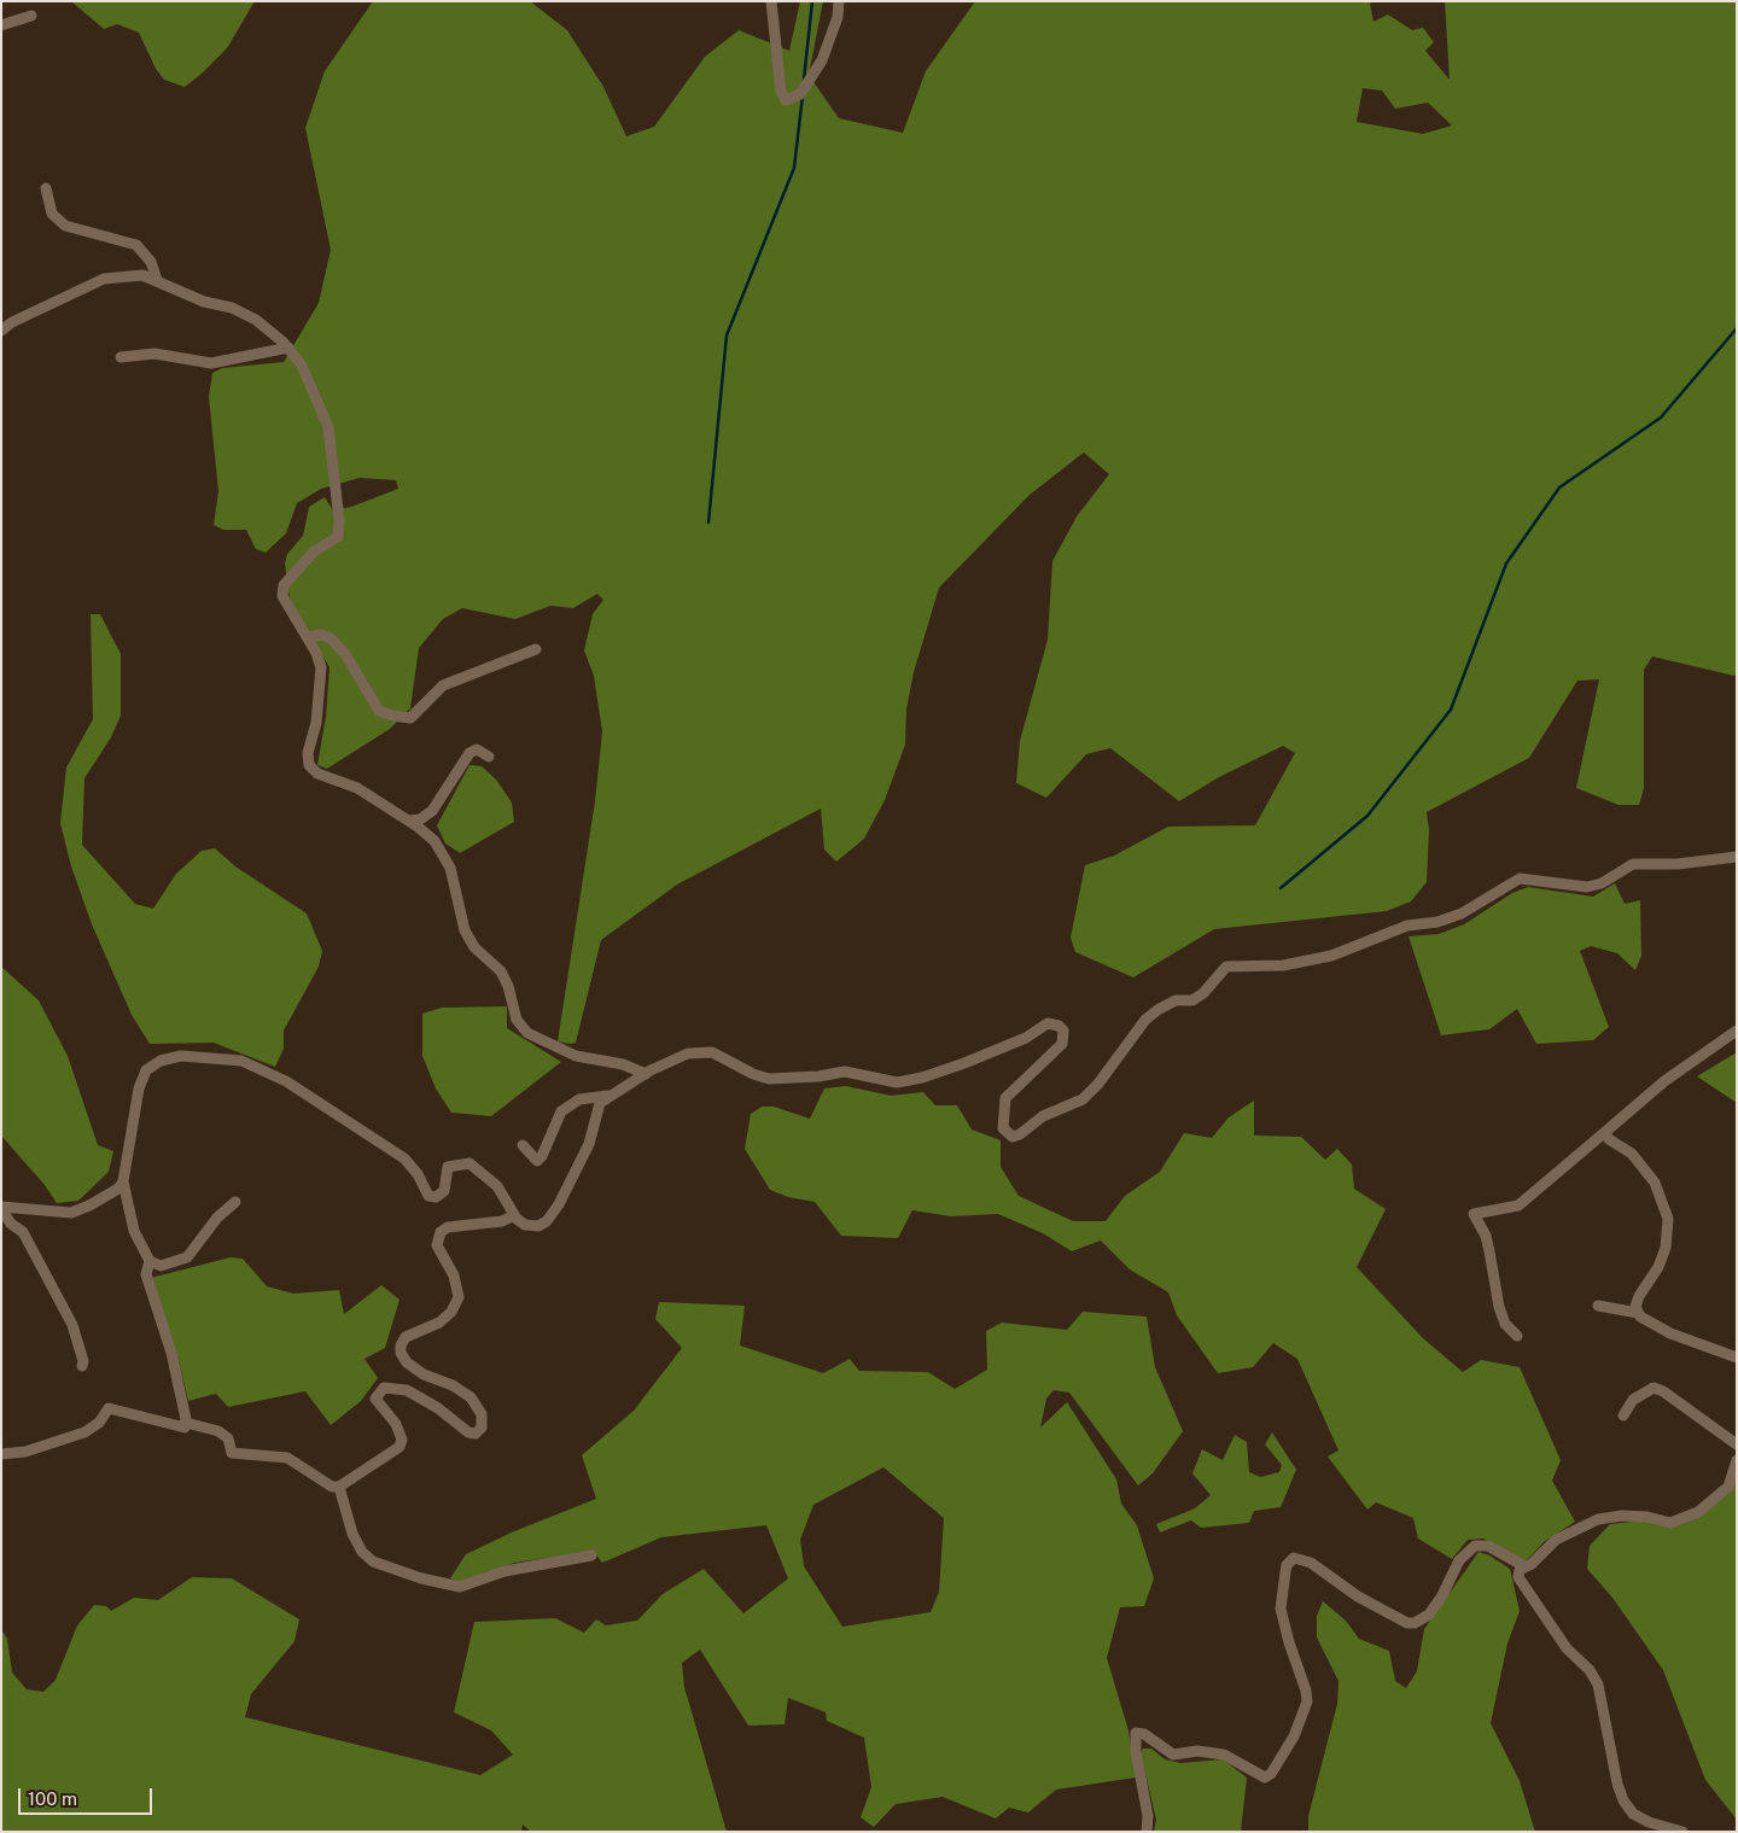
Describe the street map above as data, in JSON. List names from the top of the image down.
{
  "scale_bar": "100 m"
}
